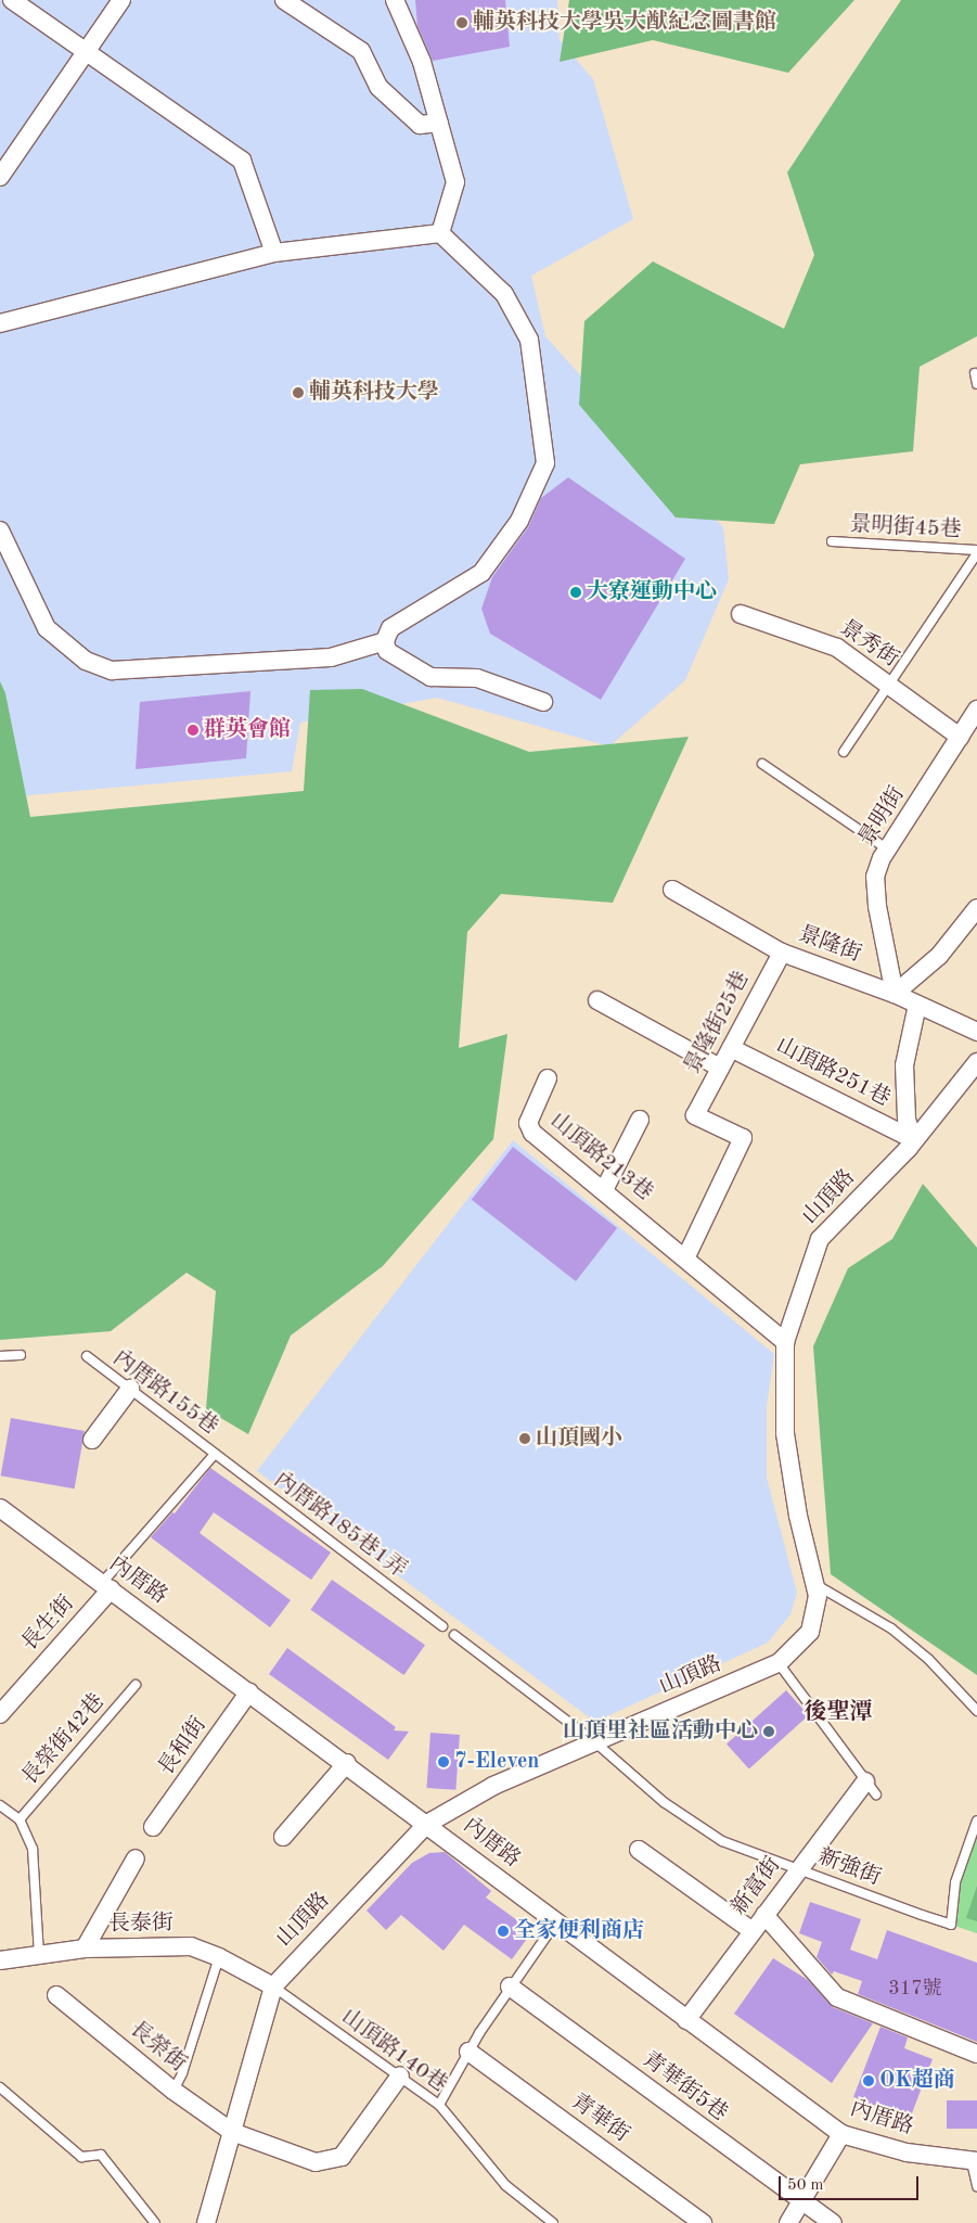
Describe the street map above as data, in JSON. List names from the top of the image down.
{
  "streets": {
    "street": [
      "景秀街",
      "景明街",
      "景隆街",
      "景隆街25巷",
      "山頂路251巷",
      "山頂路213巷",
      "山頂路",
      "內厝路",
      "長生街",
      "長和街",
      "新富街",
      "長泰街",
      "長榮街",
      "青華街5巷",
      "青華街"
    ],
    "lane": [
      "景明街45巷",
      "內厝路155巷",
      "內厝路185巷1弄",
      "長榮街42巷",
      "新強街",
      "山頂路140巷"
    ]
  },
  "crossings": [
    ["景秀街", "景明街"],
    ["景明街", "景隆街"],
    ["景隆街", "景隆街25巷"],
    ["景隆街25巷", "山頂路251巷"],
    ["景隆街25巷", "山頂路213巷"],
    ["山頂路251巷", "山頂路"],
    ["山頂路213巷", "山頂路"],
    ["山頂路", "內厝路"],
    ["山頂路", "新強街"],
    ["山頂路", "長泰街"],
    ["山頂路", "長榮街"],
    ["山頂路", "山頂路140巷"],
    ["內厝路155巷", "內厝路185巷1弄"],
    ["內厝路155巷", "內厝路"],
    ["內厝路155巷", "長生街"],
    ["內厝路", "長生街"],
    ["內厝路", "長和街"],
    ["內厝路", "新富街"],
    ["新強街", "新富街"],
    ["長泰街", "山頂路140巷"],
    ["長榮街", "山頂路140巷"]
  ],
  "districts": ["後聖潭"],
  "places": [
    "輔英科技大學吳大猷紀念圖書館",
    "輔英科技大學",
    "大寮運動中心",
    "群英會館",
    "山頂國小",
    "山頂里社區活動中心",
    "7-Eleven",
    "全家便利商店",
    "OK超商"
  ],
  "house_numbers": ["317號"],
  "scale_bar": "50 m"
}
